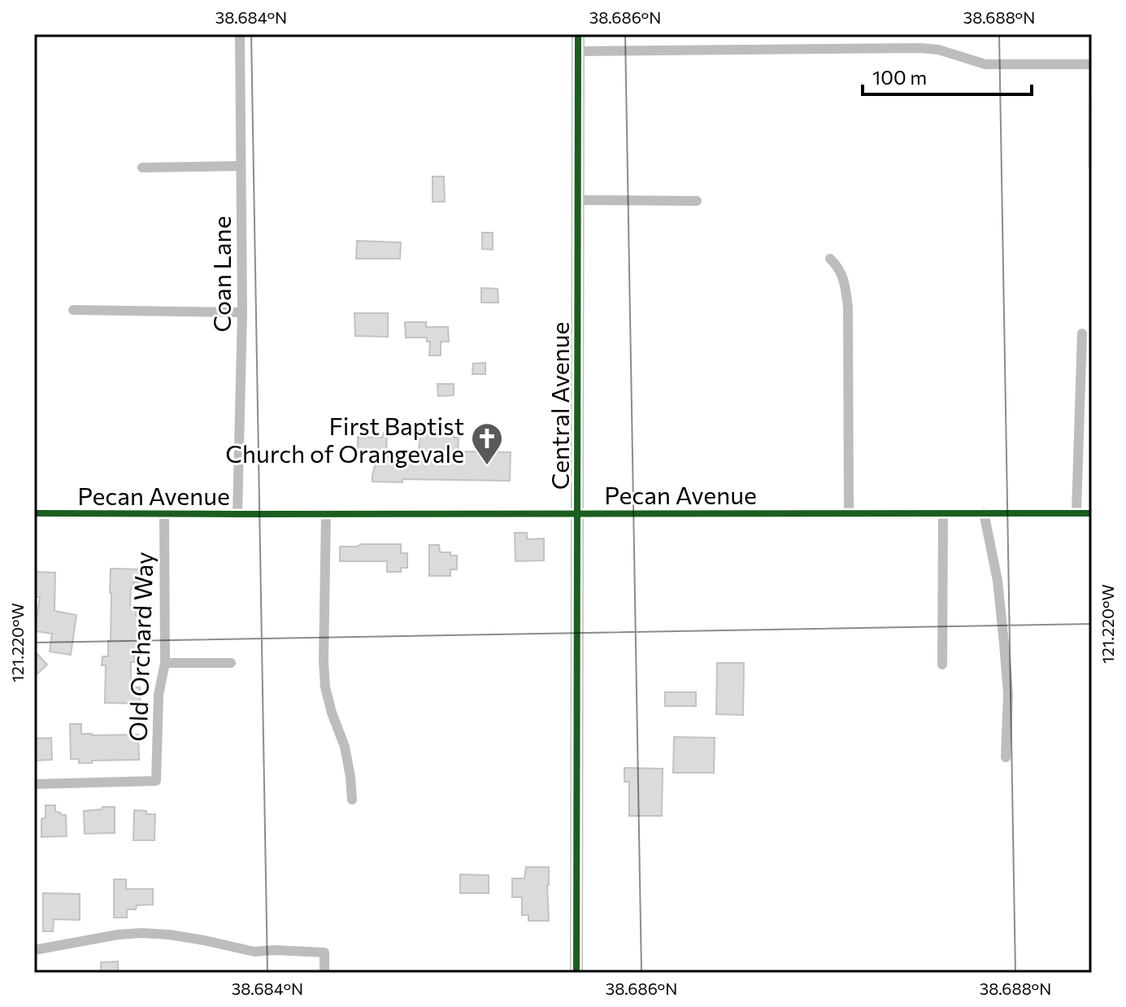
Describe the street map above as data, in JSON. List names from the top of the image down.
{
  "streets": {
    "street": [
      "Coan Lane",
      "Central Avenue",
      "Pecan Avenue",
      "Old Orchard Way"
    ]
  },
  "crossings": [
    ["Coan Lane", "Pecan Avenue"],
    ["Central Avenue", "Pecan Avenue"],
    ["Pecan Avenue", "Old Orchard Way"]
  ],
  "places": {
    "church": ["First Baptist Church of Orangevale"]
  },
  "scale_bar": "100 m",
  "coordinates": [
    "38.684°N",
    "38.686°N",
    "38.688°N",
    "121.220°W"
  ]
}
